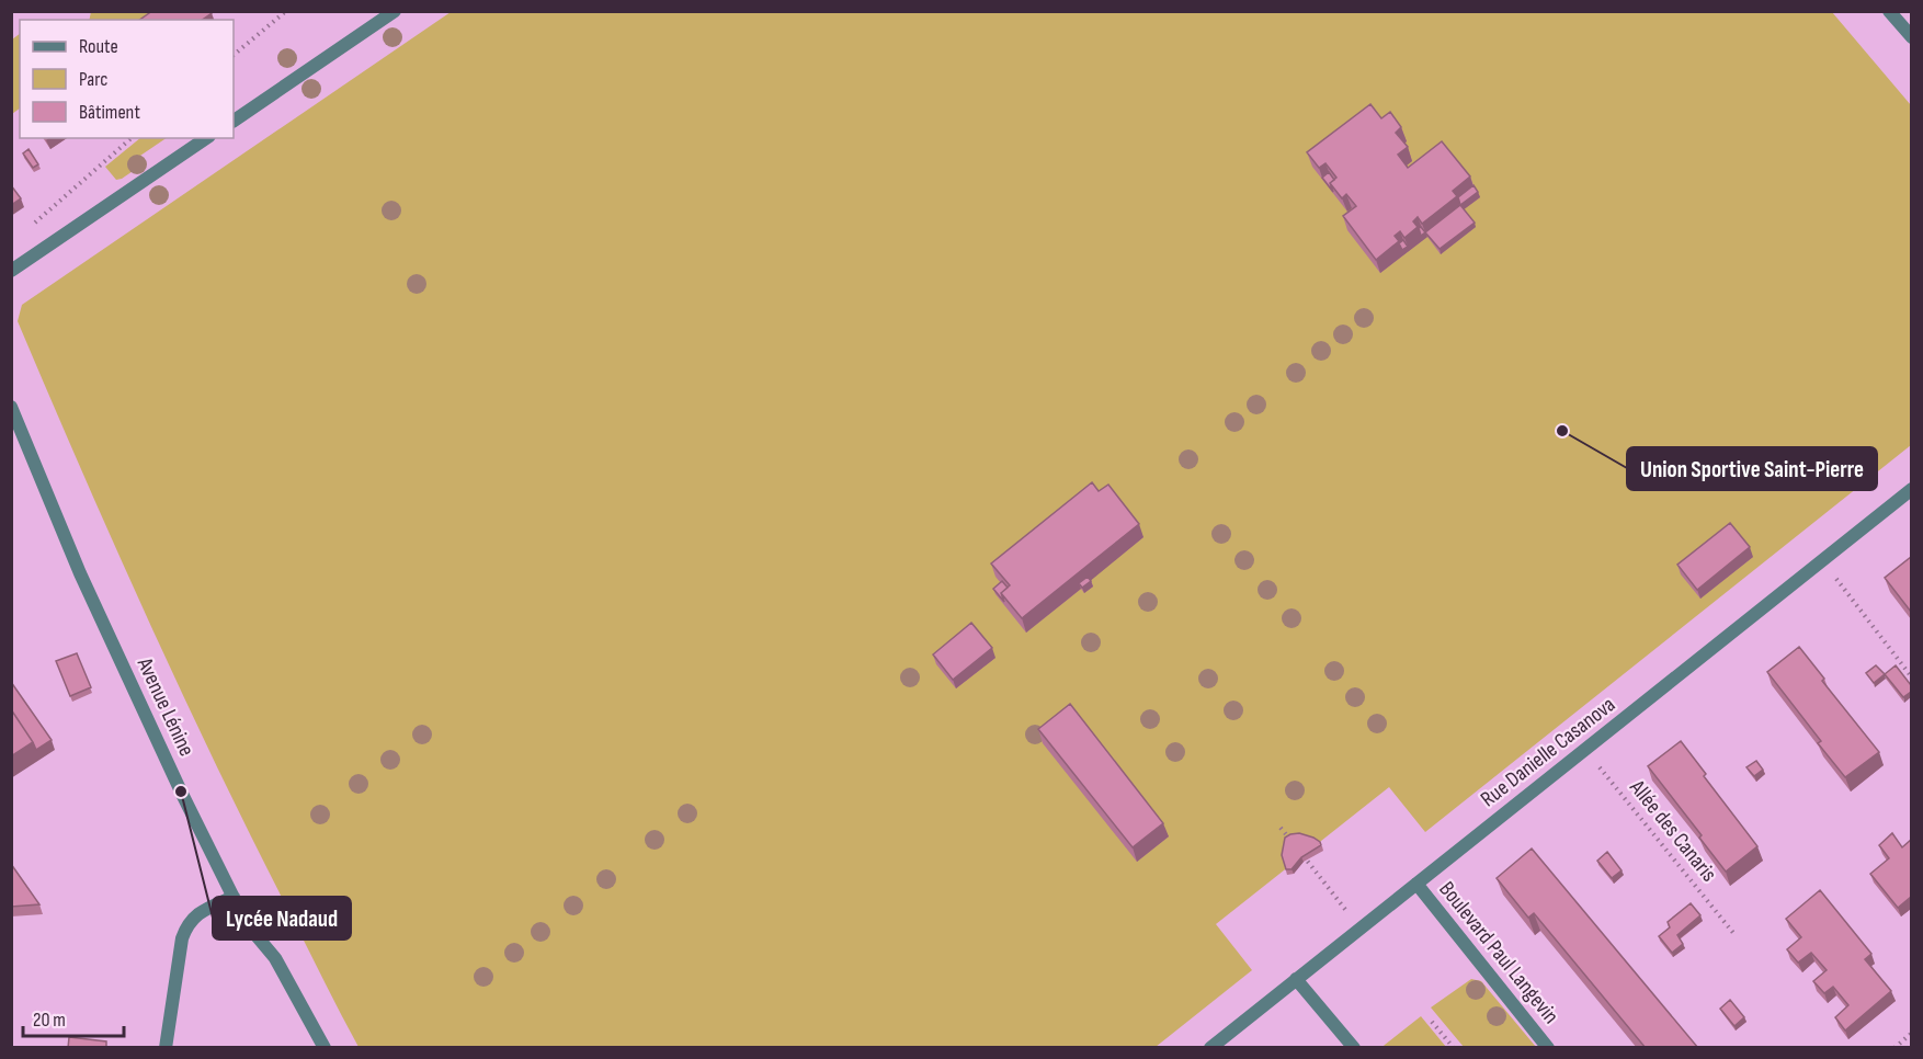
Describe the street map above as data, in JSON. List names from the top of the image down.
{
  "streets": {
    "street": ["Avenue Lénine", "Rue Danielle Casanova", "Boulevard Paul Langevin"],
    "path": ["Allée des Canaris"]
  },
  "crossings": [
    ["Rue Danielle Casanova", "Allée des Canaris"],
    ["Rue Danielle Casanova", "Boulevard Paul Langevin"]
  ],
  "places": ["Union Sportive Saint-Pierre", "Lycée Nadaud"],
  "legend": ["Route", "Parc", "Bâtiment"],
  "scale_bar": "20 m"
}
